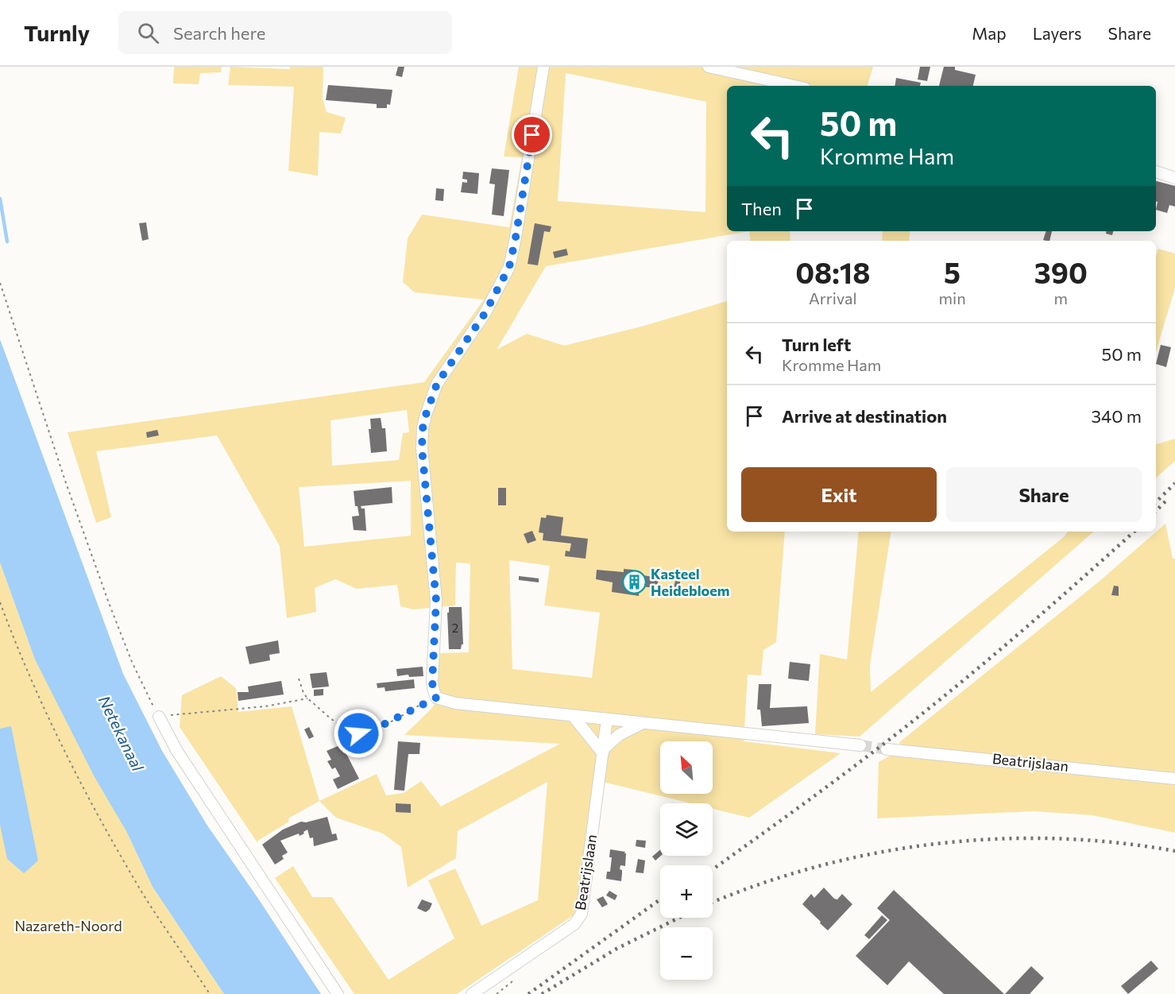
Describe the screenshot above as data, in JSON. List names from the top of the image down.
{
  "streets": {
    "street": ["Beatrijslaan"]
  },
  "water": ["Netekanaal"],
  "parks": ["Nazareth-Noord"],
  "places": {
    "building": ["Kasteel Heidebloem"]
  },
  "house_numbers": ["2"],
  "north": "top left",
  "page": {
    "header": "Turnly",
    "search": "Search here",
    "nav": ["Map", "Layers", "Share"],
    "turn": ["50 m", "Kromme Ham"],
    "then": "Then",
    "eta": [
      "08:18",
      "Arrival",
      "5",
      "min",
      "390",
      "m"
    ],
    "list": [
      {
        "name": "Turn left",
        "note": "Kromme Ham",
        "value": "50 m"
      },
      {
        "name": "Arrive at destination",
        "value": "340 m"
      }
    ],
    "buttons": ["Exit", "Share"],
    "map_buttons": ["+", "−"]
  }
}
